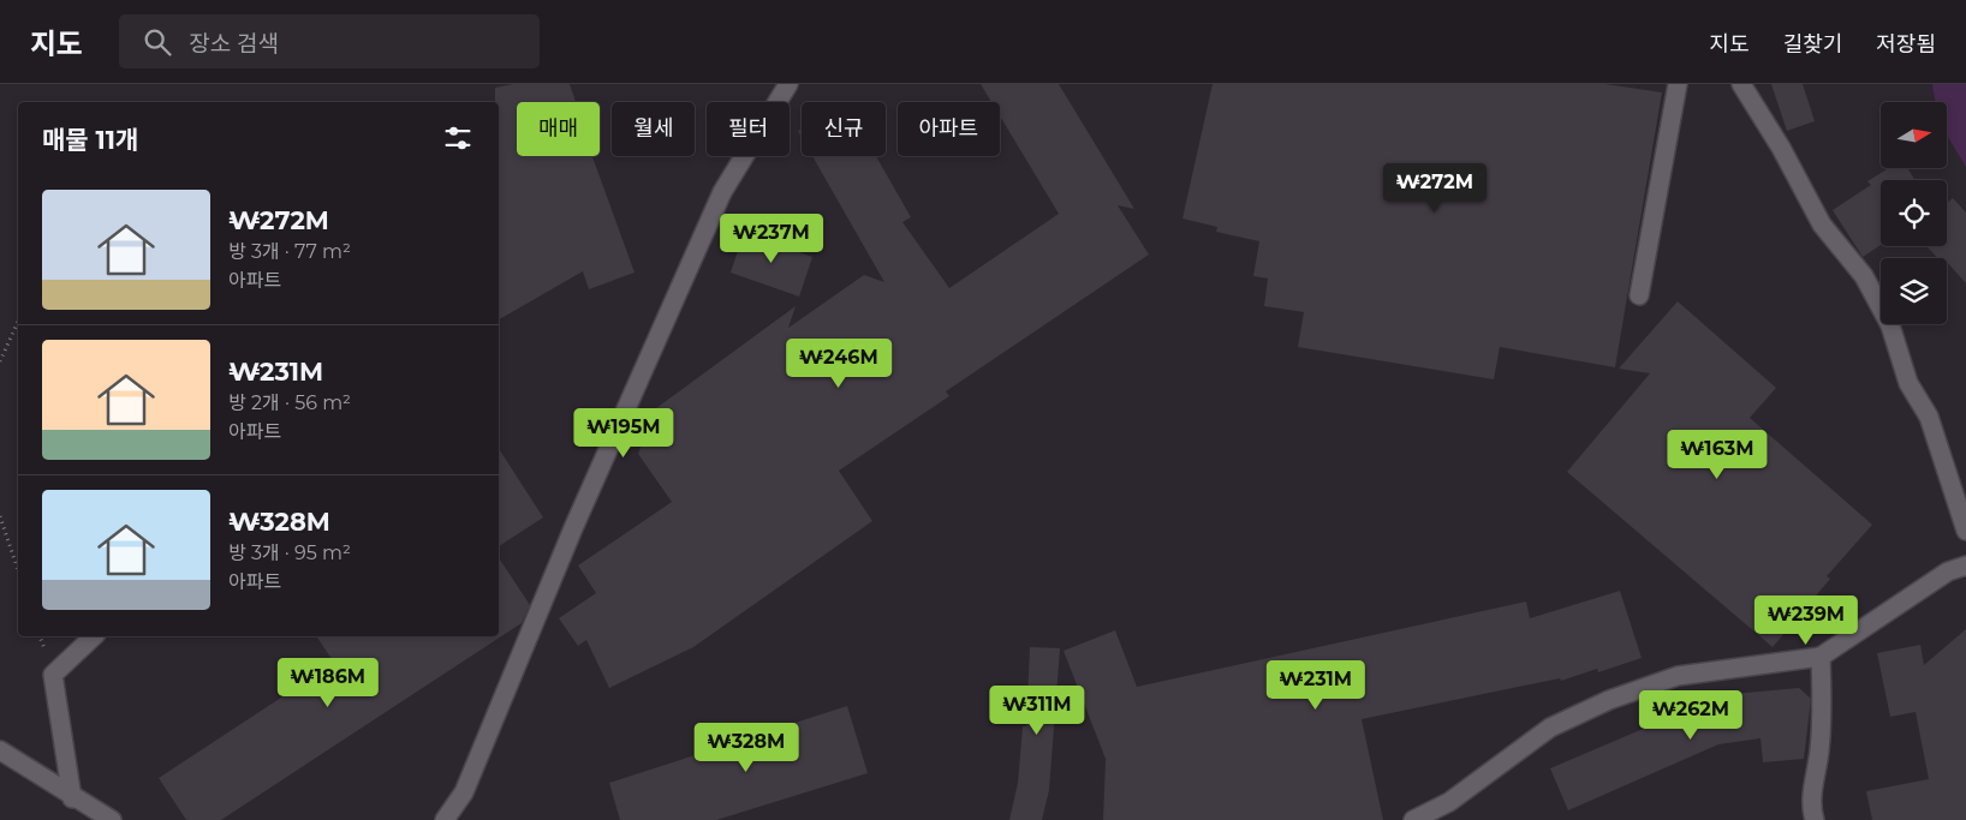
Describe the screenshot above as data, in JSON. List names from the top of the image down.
{
  "north": "right",
  "page": {
    "header": "지도",
    "search": "장소 검색",
    "nav": ["지도", "길찾기", "저장됨"],
    "chip": [
      "매매",
      "월세",
      "필터",
      "신규",
      "아파트"
    ],
    "heading": "매물 11개",
    "price": [
      "₩272M",
      "₩237M",
      "₩246M",
      "₩195M",
      "₩163M",
      "₩239M",
      "₩186M",
      "₩231M",
      "₩311M",
      "₩262M",
      "₩328M"
    ],
    "list": [
      {
        "name": "₩272M",
        "note": "방 3개 · 77 m² · 아파트"
      },
      {
        "name": "₩231M",
        "note": "방 2개 · 56 m² · 아파트"
      },
      {
        "name": "₩328M",
        "note": "방 3개 · 95 m² · 아파트"
      }
    ]
  }
}
